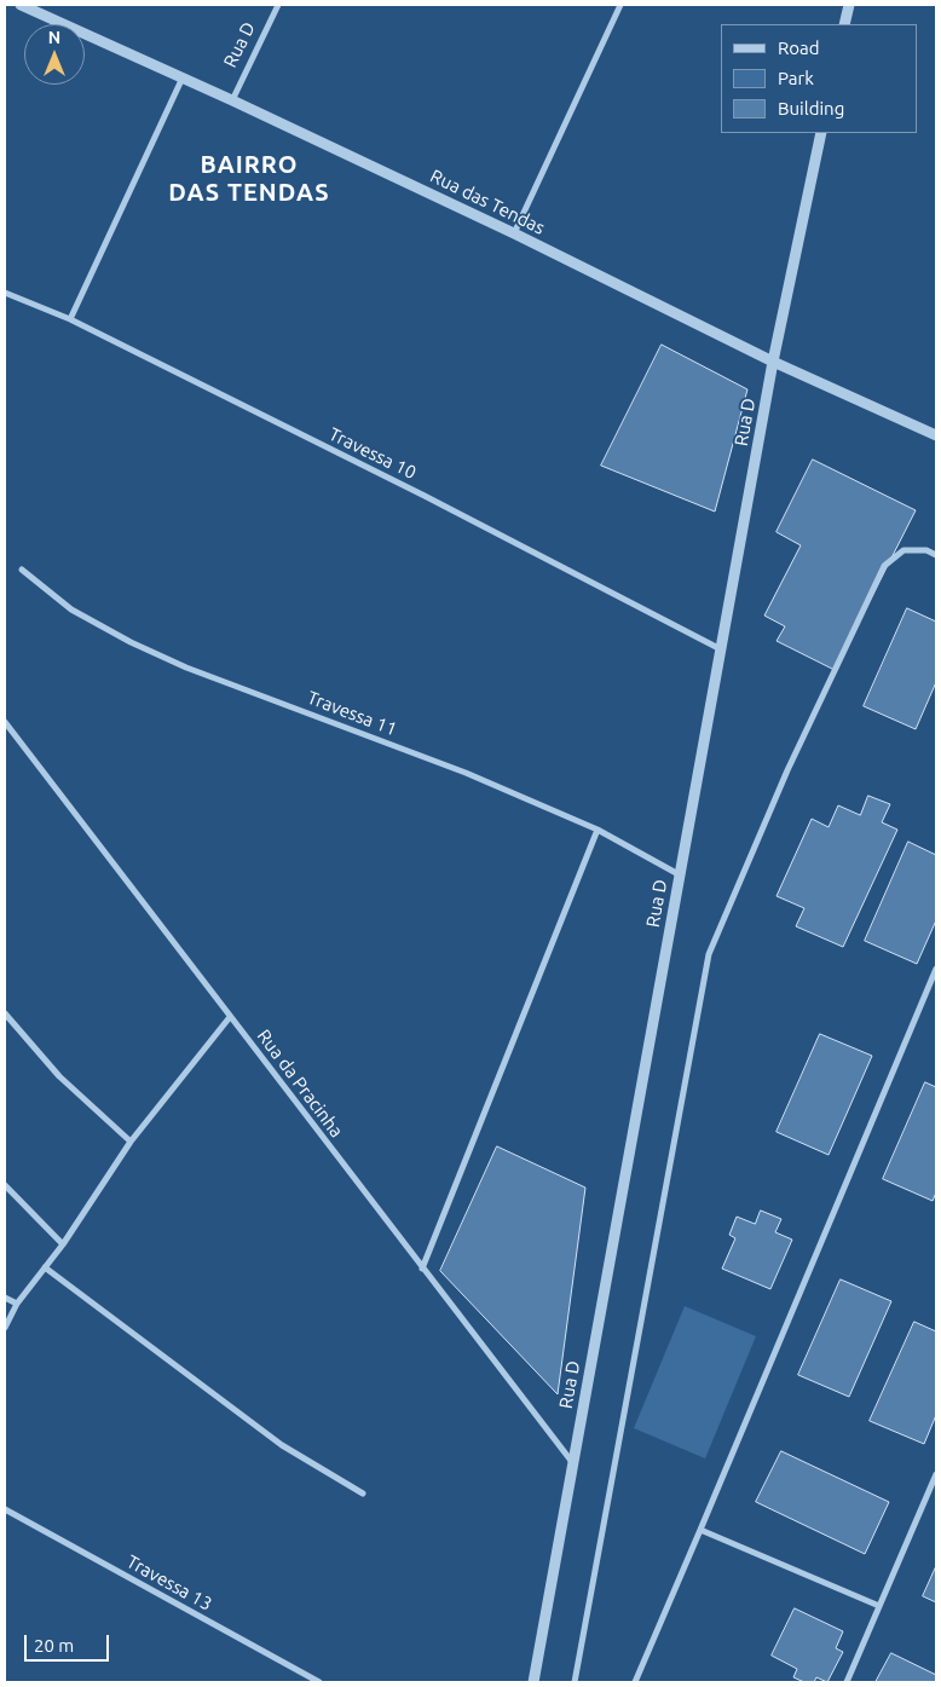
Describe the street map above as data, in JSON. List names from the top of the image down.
{
  "streets": {
    "street": [
      "Rua D",
      "Rua das Tendas",
      "Travessa 10",
      "Travessa 11",
      "Rua da Pracinha",
      "Travessa 13"
    ]
  },
  "crossings": [
    ["Rua D", "Rua das Tendas"],
    ["Rua D", "Travessa 10"],
    ["Rua D", "Travessa 11"],
    ["Rua D", "Rua da Pracinha"]
  ],
  "districts": ["BAIRRO DAS TENDAS"],
  "legend": ["Road", "Park", "Building"],
  "scale_bar": "20 m",
  "north": "top"
}
